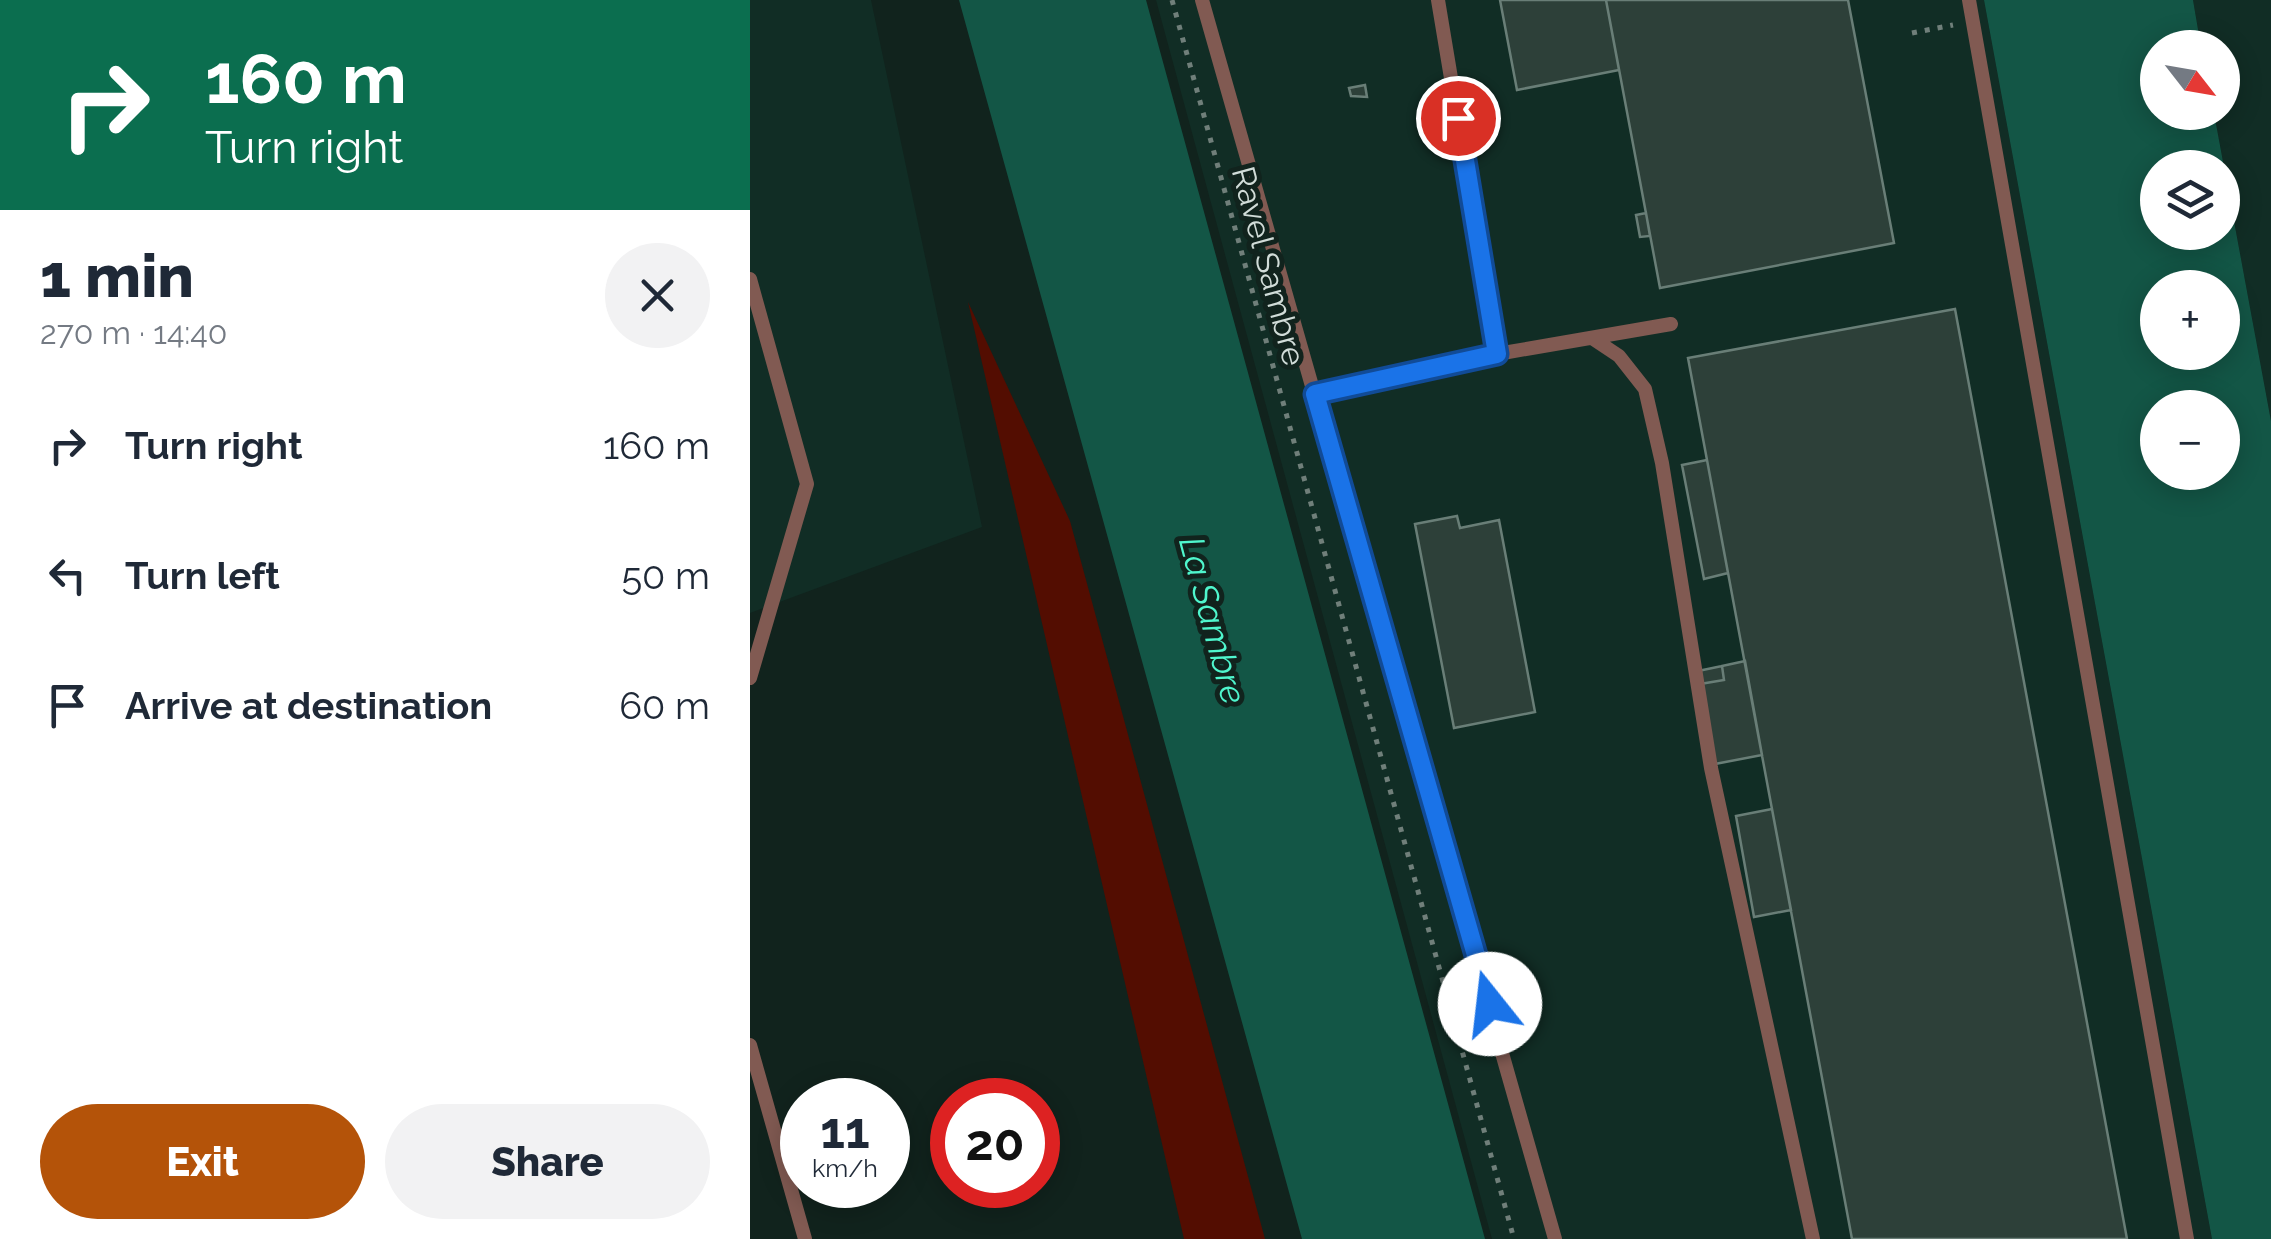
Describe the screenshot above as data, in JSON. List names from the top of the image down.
{
  "streets": {
    "path": ["Ravel Sambre"]
  },
  "water": ["La Sambre"],
  "north": "bottom right",
  "page": {
    "turn": ["160 m", "Turn right"],
    "map_buttons": ["+", "−"],
    "heading": ["1 min", "270 m · 14:40"],
    "list": [
      {
        "name": "Turn right",
        "value": "160 m"
      },
      {
        "name": "Turn left",
        "value": "50 m"
      },
      {
        "name": "Arrive at destination",
        "value": "60 m"
      }
    ],
    "speed": "11 km/h",
    "limit": "20",
    "buttons": ["Exit", "Share"]
  }
}
